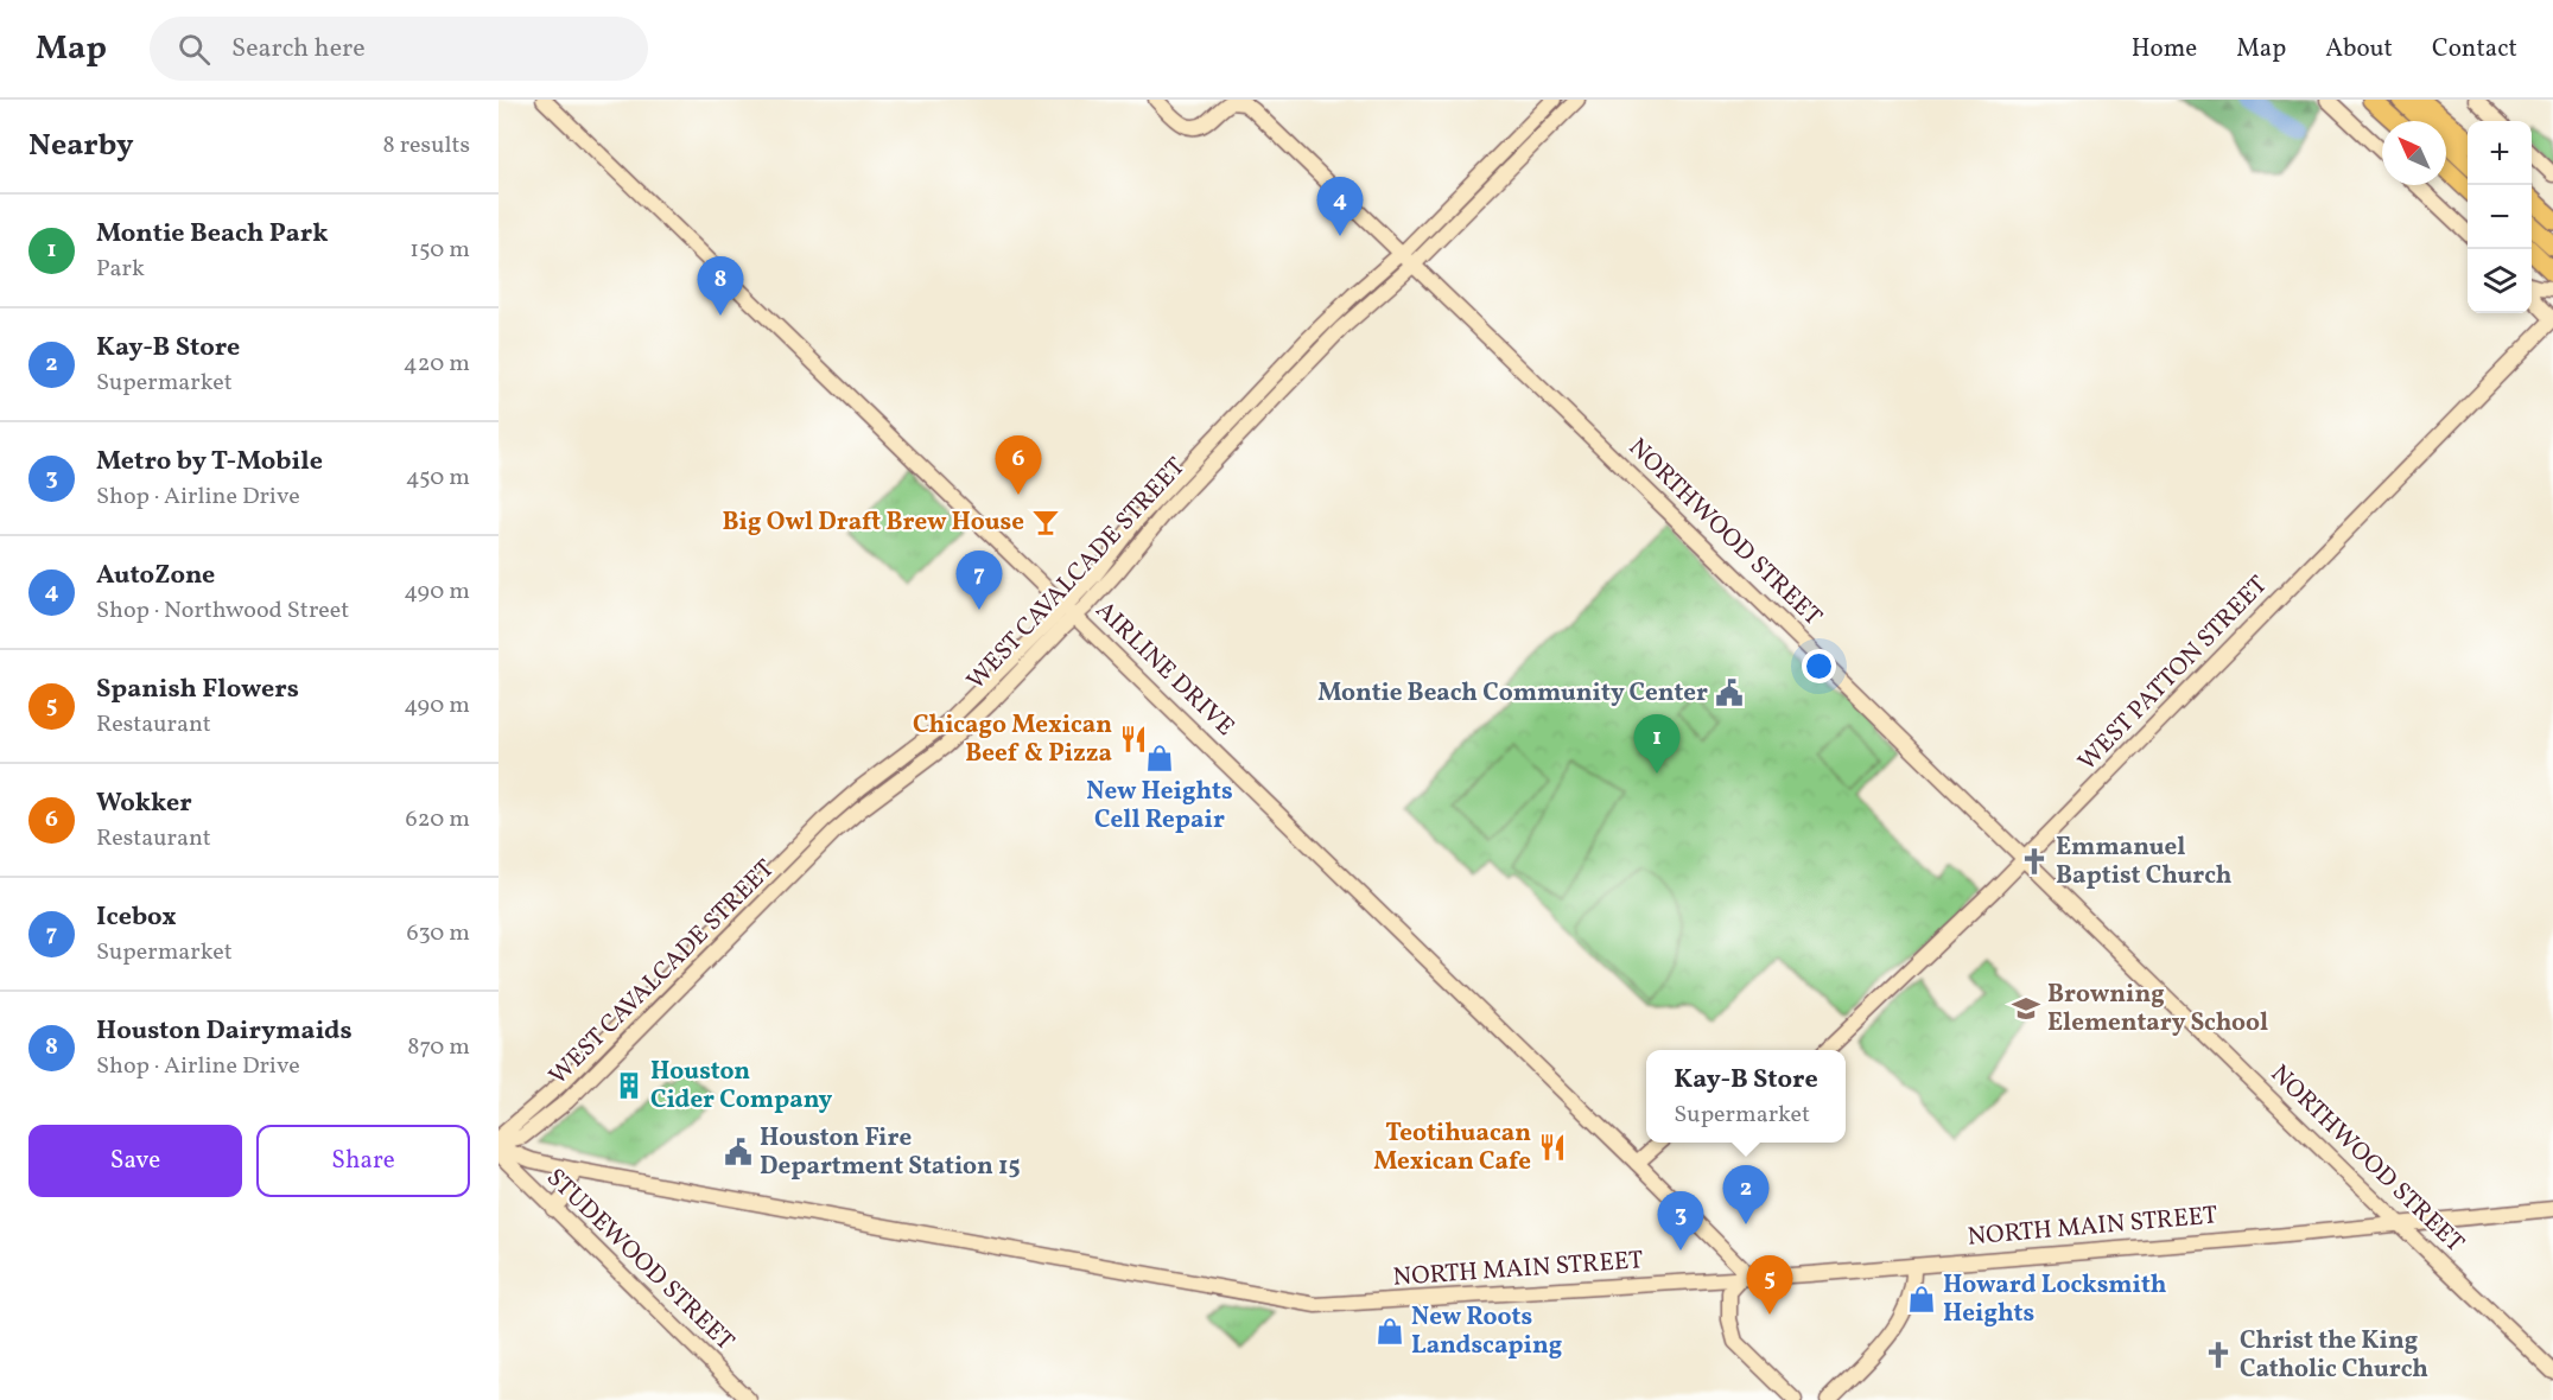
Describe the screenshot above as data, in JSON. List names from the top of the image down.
{
  "streets": {
    "main road": [
      "NORTHWOOD STREET",
      "WEST CAVALCADE STREET",
      "AIRLINE DRIVE",
      "WEST PATTON STREET",
      "NORTH MAIN STREET",
      "STUDEWOOD STREET"
    ]
  },
  "crossings": [
    ["NORTHWOOD STREET", "WEST CAVALCADE STREET"],
    ["NORTHWOOD STREET", "WEST PATTON STREET"],
    ["NORTHWOOD STREET", "NORTH MAIN STREET"],
    ["WEST CAVALCADE STREET", "AIRLINE DRIVE"],
    ["WEST CAVALCADE STREET", "NORTH MAIN STREET"],
    ["WEST CAVALCADE STREET", "STUDEWOOD STREET"],
    ["AIRLINE DRIVE", "NORTH MAIN STREET"],
    ["NORTH MAIN STREET", "STUDEWOOD STREET"]
  ],
  "places": {
    "bar": ["Big Owl Draft Brew House"],
    "public building": ["Montie Beach Community Center", "Houston Fire Department Station 15"],
    "restaurant": ["Chicago Mexican Beef & Pizza", "Teotihuacan Mexican Cafe"],
    "shop": ["New Heights Cell Repair", "Howard Locksmith Heights", "New Roots Landscaping"],
    "church": ["Emmanuel Baptist Church", "Christ the King Catholic Church"],
    "school or university": ["Browning Elementary School"],
    "building": ["Houston Cider Company"]
  },
  "north": "top left",
  "page": {
    "header": "Map",
    "search": "Search here",
    "nav": [
      "Home",
      "Map",
      "About",
      "Contact"
    ],
    "heading": ["Nearby", "8 results"],
    "map_buttons": ["+", "−"],
    "pins": [
      "4",
      "8",
      "6",
      "7",
      "1",
      "2",
      "3",
      "5"
    ],
    "list": [
      {
        "mark": "1",
        "name": "Montie Beach Park",
        "note": "Park",
        "value": "150 m"
      },
      {
        "mark": "2",
        "name": "Kay-B Store",
        "note": "Supermarket",
        "value": "420 m"
      },
      {
        "mark": "3",
        "name": "Metro by T-Mobile",
        "note": "Shop · Airline Drive",
        "value": "450 m"
      },
      {
        "mark": "4",
        "name": "AutoZone",
        "note": "Shop · Northwood Street",
        "value": "490 m"
      },
      {
        "mark": "5",
        "name": "Spanish Flowers",
        "note": "Restaurant",
        "value": "490 m"
      },
      {
        "mark": "6",
        "name": "Wokker",
        "note": "Restaurant",
        "value": "620 m"
      },
      {
        "mark": "7",
        "name": "Icebox",
        "note": "Supermarket",
        "value": "630 m"
      },
      {
        "mark": "8",
        "name": "Houston Dairymaids",
        "note": "Shop · Airline Drive",
        "value": "870 m"
      }
    ],
    "popup": ["Kay-B Store", "Supermarket"],
    "buttons": ["Save", "Share"]
  }
}
